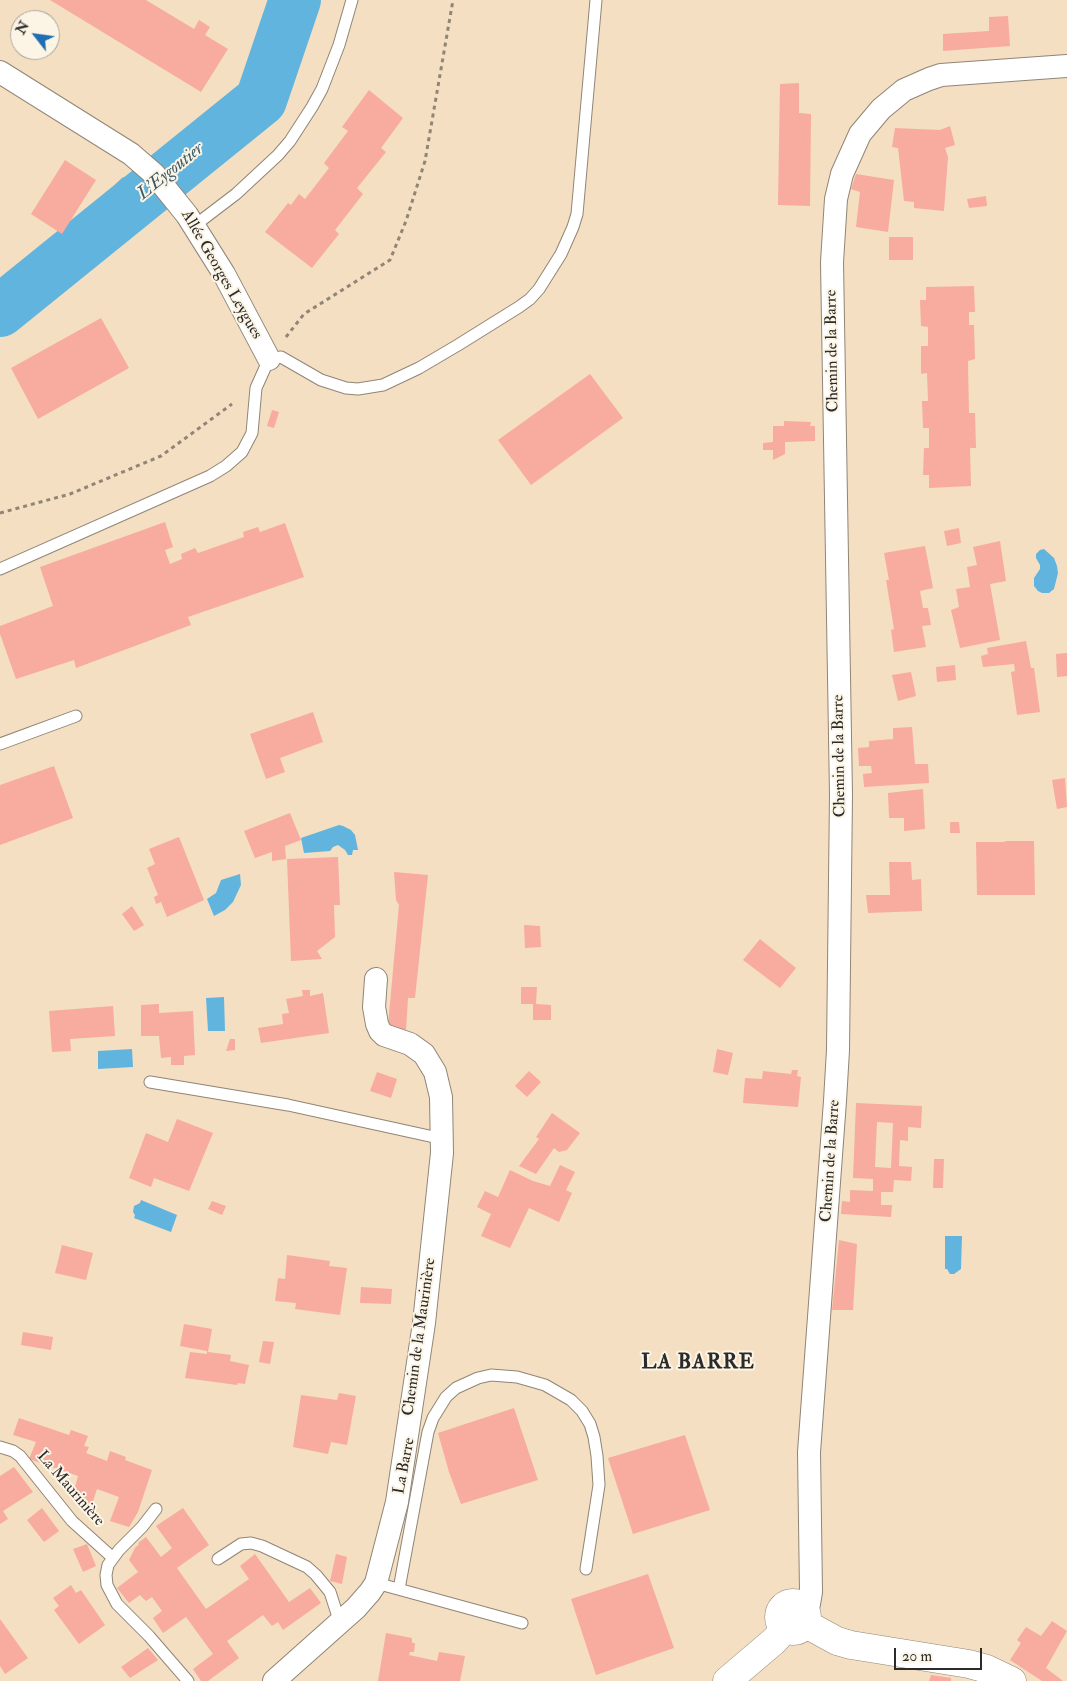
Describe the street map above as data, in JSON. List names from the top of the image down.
{
  "streets": {
    "street": ["Allée Georges Leygues", "Chemin de la Barre", "Chemin de la Maurinière"],
    "lane": ["La Barre", "La Maurinière"]
  },
  "districts": ["LA BARRE"],
  "water": ["L'Eygoutier"],
  "scale_bar": "20 m",
  "north": "top left"
}
